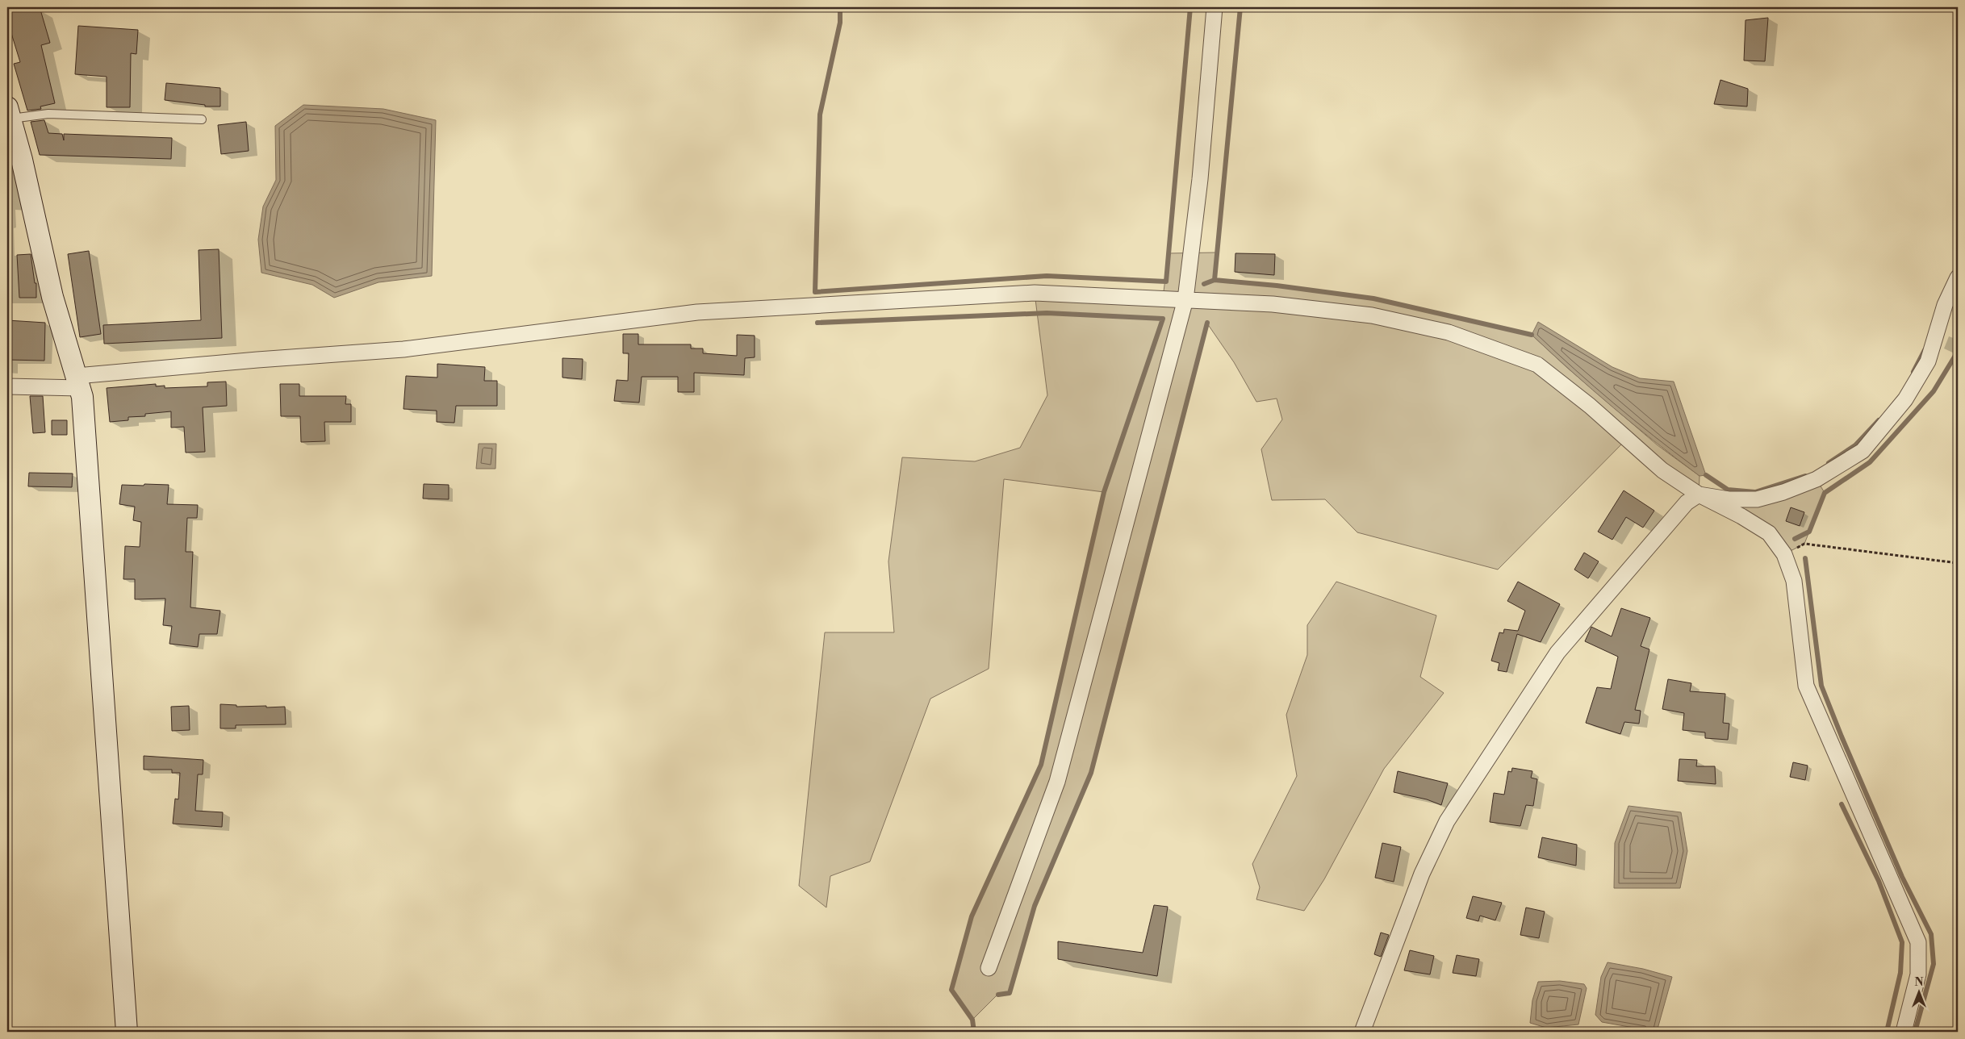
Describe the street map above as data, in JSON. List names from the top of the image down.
{
  "north": "top"
}
